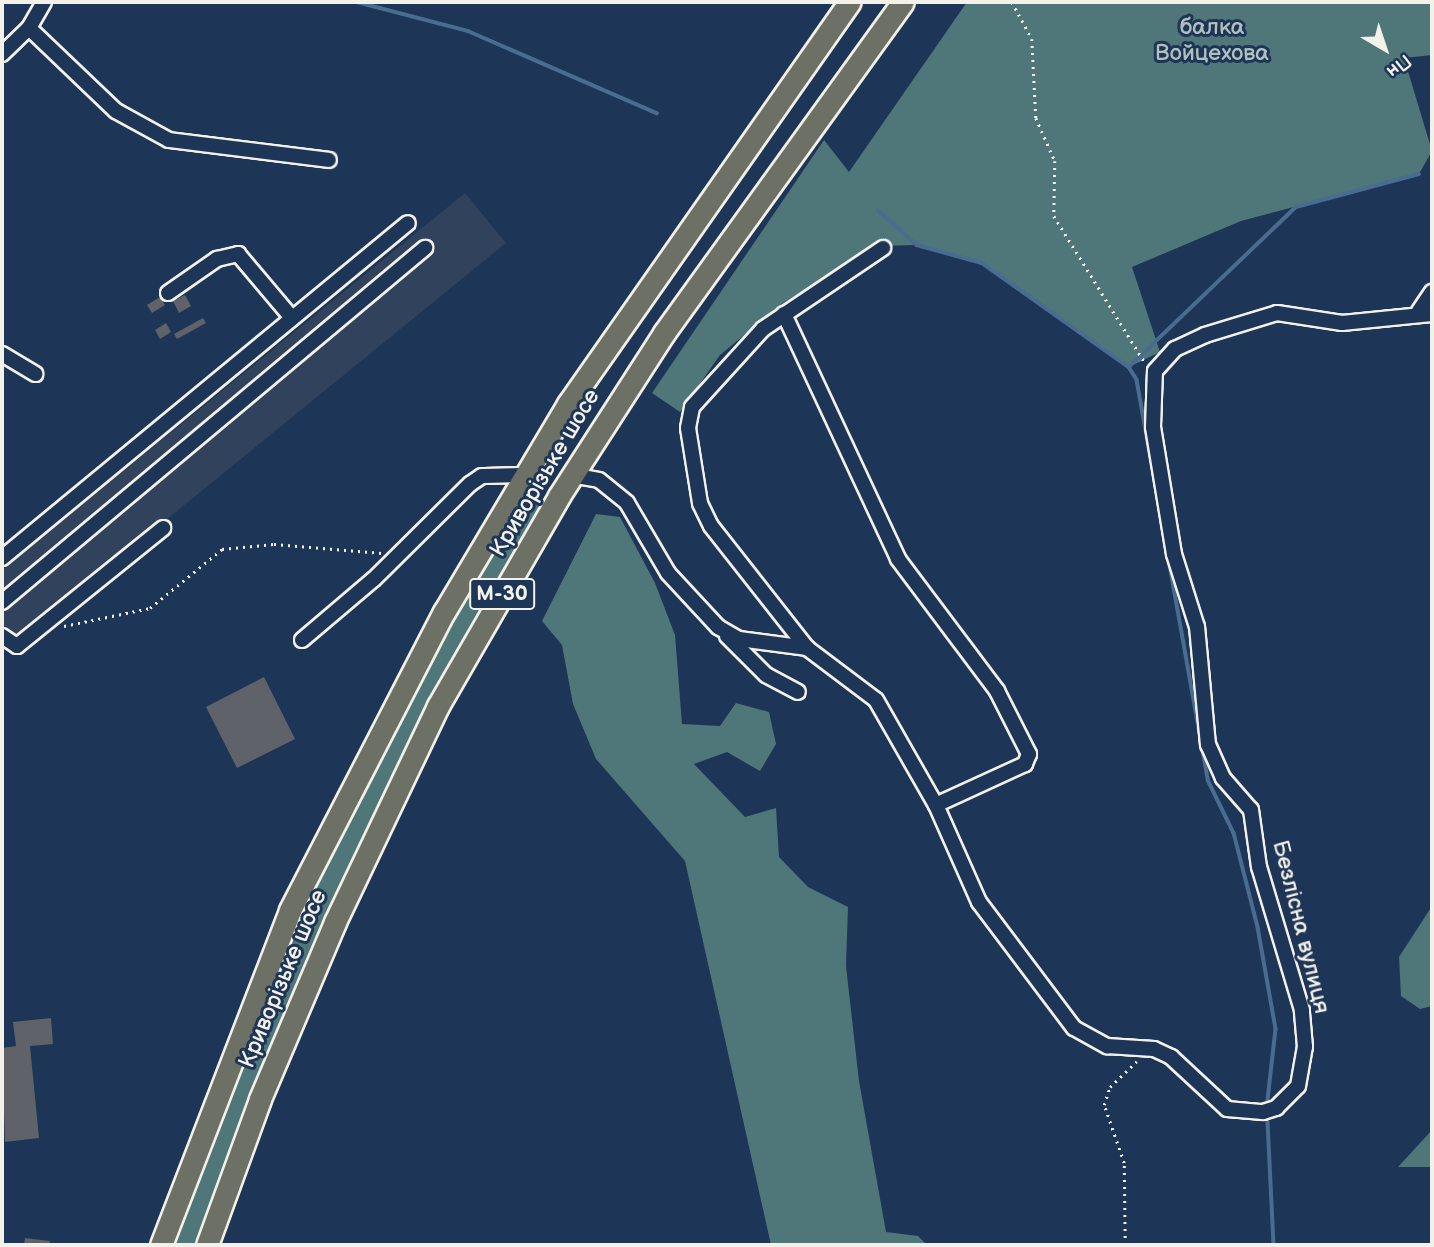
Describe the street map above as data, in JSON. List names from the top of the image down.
{
  "streets": {
    "highway": ["Криворізьке шосе", "М-30"],
    "street": ["Безлісна вулиця"]
  },
  "parks": ["балка Войцехова"],
  "north": "bottom right"
}
